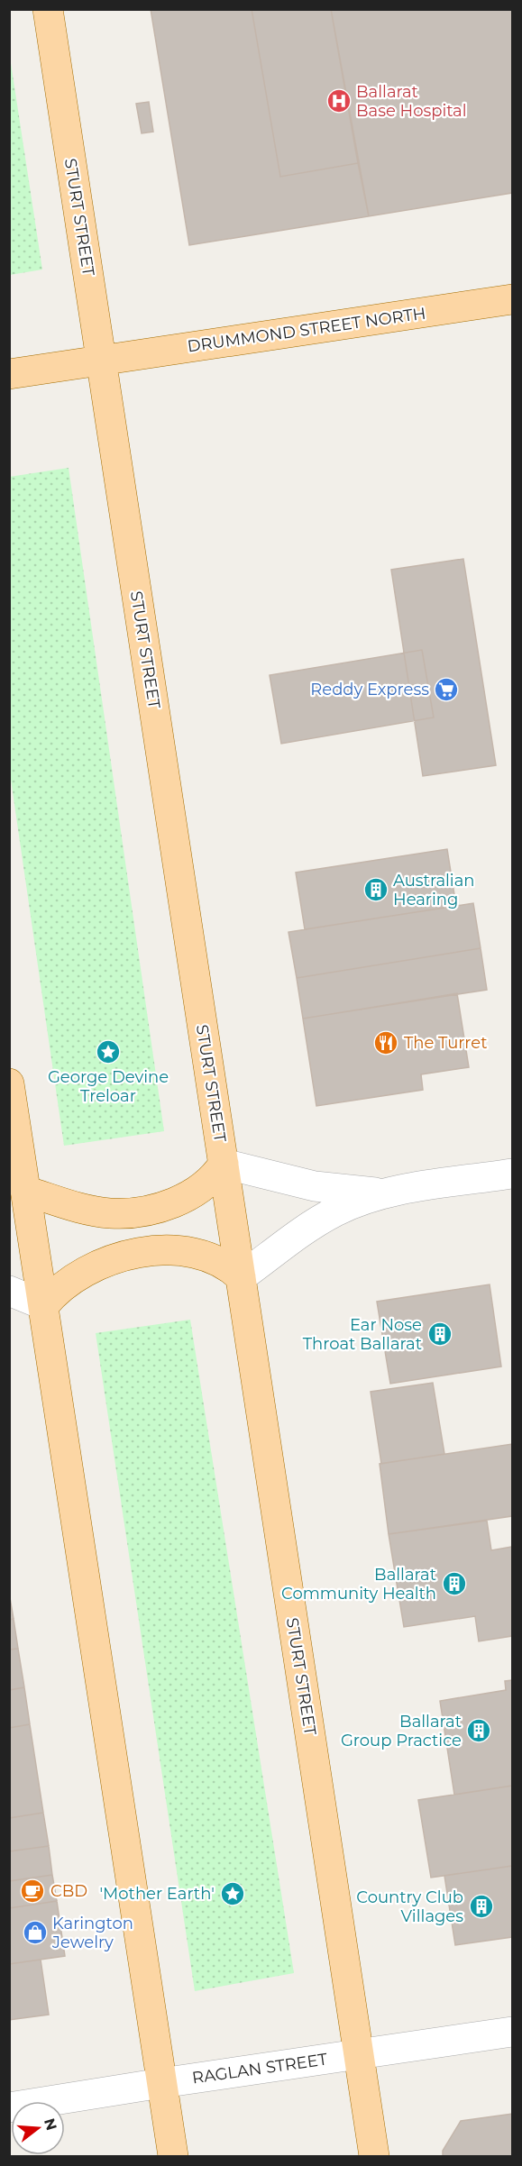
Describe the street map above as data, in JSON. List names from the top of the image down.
{
  "streets": {
    "main road": ["STURT STREET", "DRUMMOND STREET NORTH"],
    "street": ["RAGLAN STREET"]
  },
  "crossings": [
    ["STURT STREET", "DRUMMOND STREET NORTH"],
    ["STURT STREET", "RAGLAN STREET"]
  ],
  "places": {
    "hospital": ["Ballarat Base Hospital"],
    "supermarket": ["Reddy Express"],
    "building": [
      "Australian Hearing",
      "Ear Nose Throat Ballarat",
      "Ballarat Community Health",
      "Ballarat Group Practice",
      "Country Club Villages"
    ],
    "restaurant": ["The Turret"],
    "place": ["George Devine Treloar", "'Mother Earth'"],
    "cafe": ["CBD"],
    "shop": ["Karington Jewelry"]
  },
  "north": "right"
}
